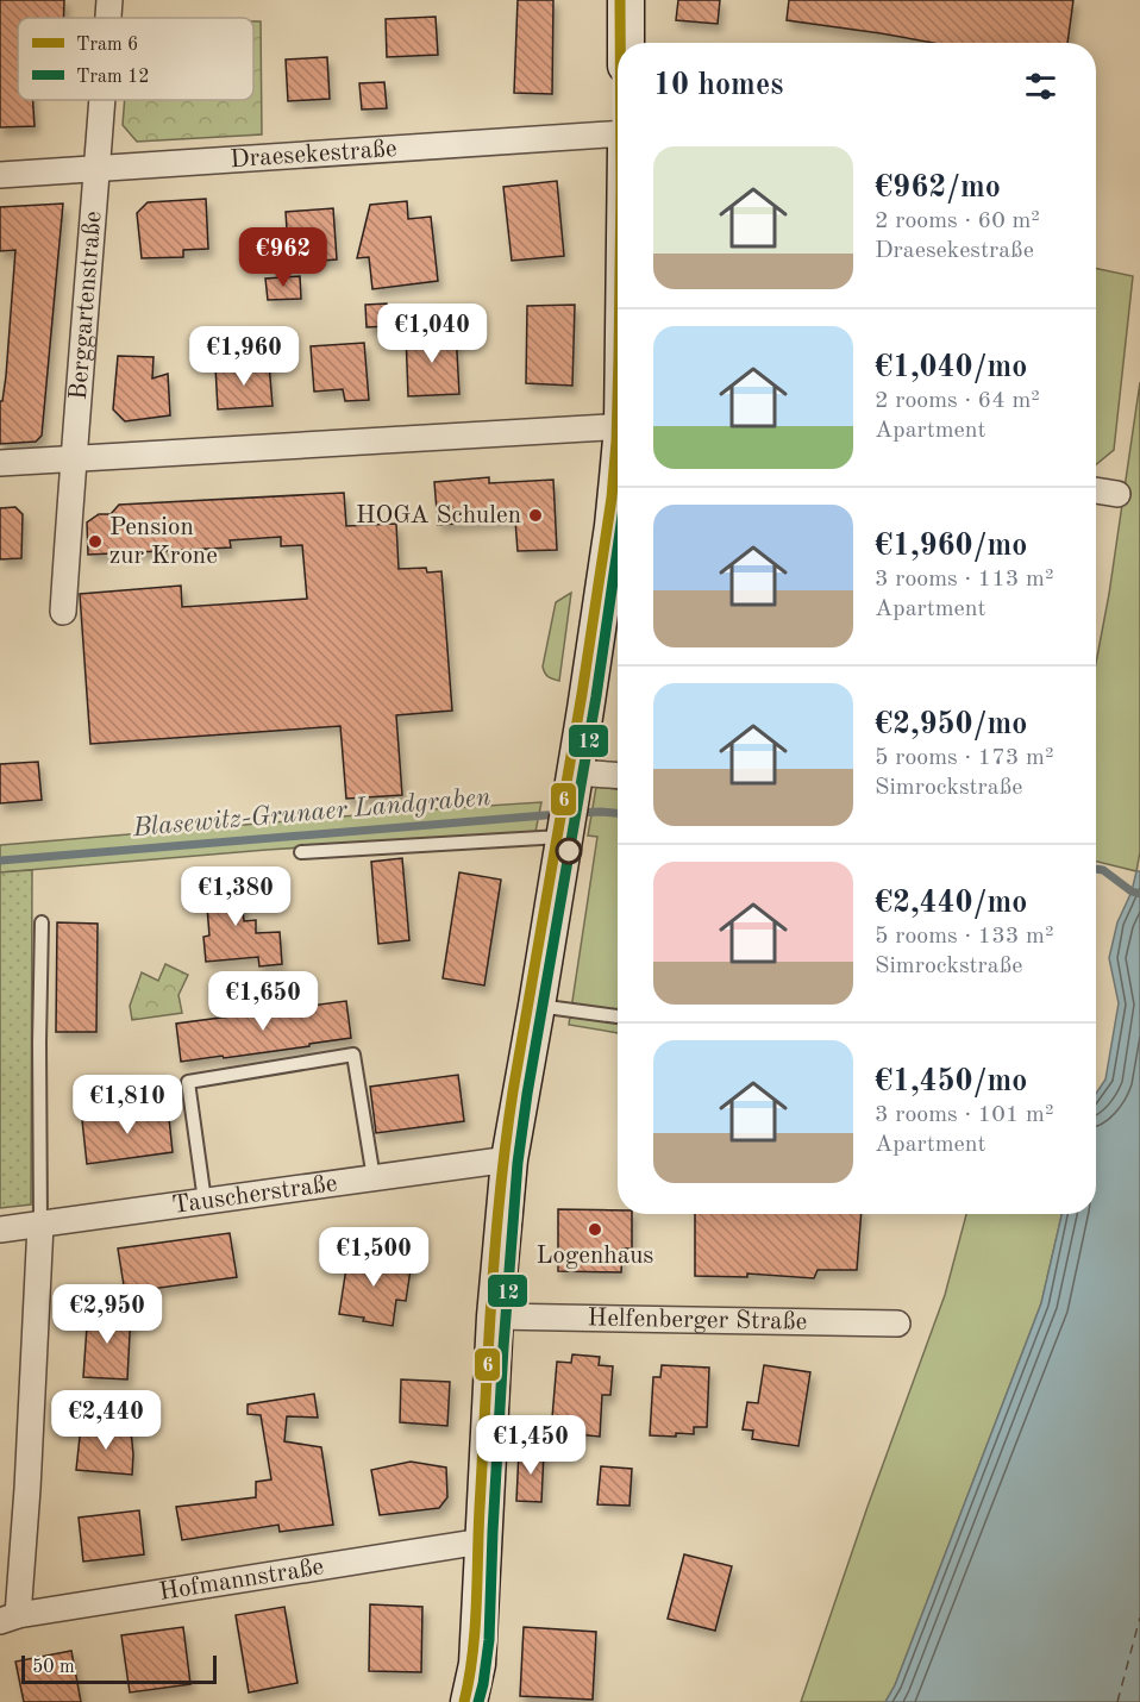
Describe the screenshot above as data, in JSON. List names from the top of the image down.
{
  "streets": {
    "street": [
      "Draesekestraße",
      "Berggartenstraße",
      "Tauscherstraße",
      "Helfenberger Straße",
      "Hofmannstraße"
    ]
  },
  "crossings": [
    ["Draesekestraße", "Berggartenstraße"]
  ],
  "water": ["Blasewitz‐Grunaer Landgraben"],
  "places": ["HOGA Schulen", "Pension zur Krone", "Logenhaus"],
  "lines": ["tram line 6", "tram line 12"],
  "legend": ["Tram 6", "Tram 12"],
  "scale_bar": "50 m",
  "page": {
    "heading": "10 homes",
    "list": [
      {
        "name": "€962/mo",
        "note": "2 rooms · 60 m² · Draesekestraße"
      },
      {
        "name": "€1,040/mo",
        "note": "2 rooms · 64 m² · Apartment"
      },
      {
        "name": "€1,960/mo",
        "note": "3 rooms · 113 m² · Apartment"
      },
      {
        "name": "€2,950/mo",
        "note": "5 rooms · 173 m² · Simrockstraße"
      },
      {
        "name": "€2,440/mo",
        "note": "5 rooms · 133 m² · Simrockstraße"
      },
      {
        "name": "€1,450/mo",
        "note": "3 rooms · 101 m² · Apartment"
      }
    ],
    "price": [
      "€962",
      "€1,040",
      "€1,960",
      "€1,380",
      "€1,650",
      "€1,810",
      "€1,500",
      "€2,950",
      "€2,440",
      "€1,450"
    ],
    "scale": "50 m"
  }
}
